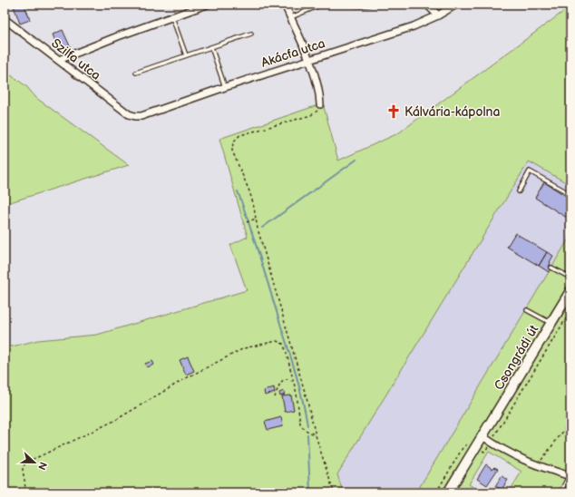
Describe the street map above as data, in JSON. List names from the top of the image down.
{
  "streets": {
    "main road": ["Csongrádi út"],
    "street": ["Akácfa utca", "Szilfa utca"]
  },
  "crossings": [
    ["Akácfa utca", "Szilfa utca"]
  ],
  "places": {
    "church": ["Kálvária-kápolna"]
  },
  "north": "right"
}
